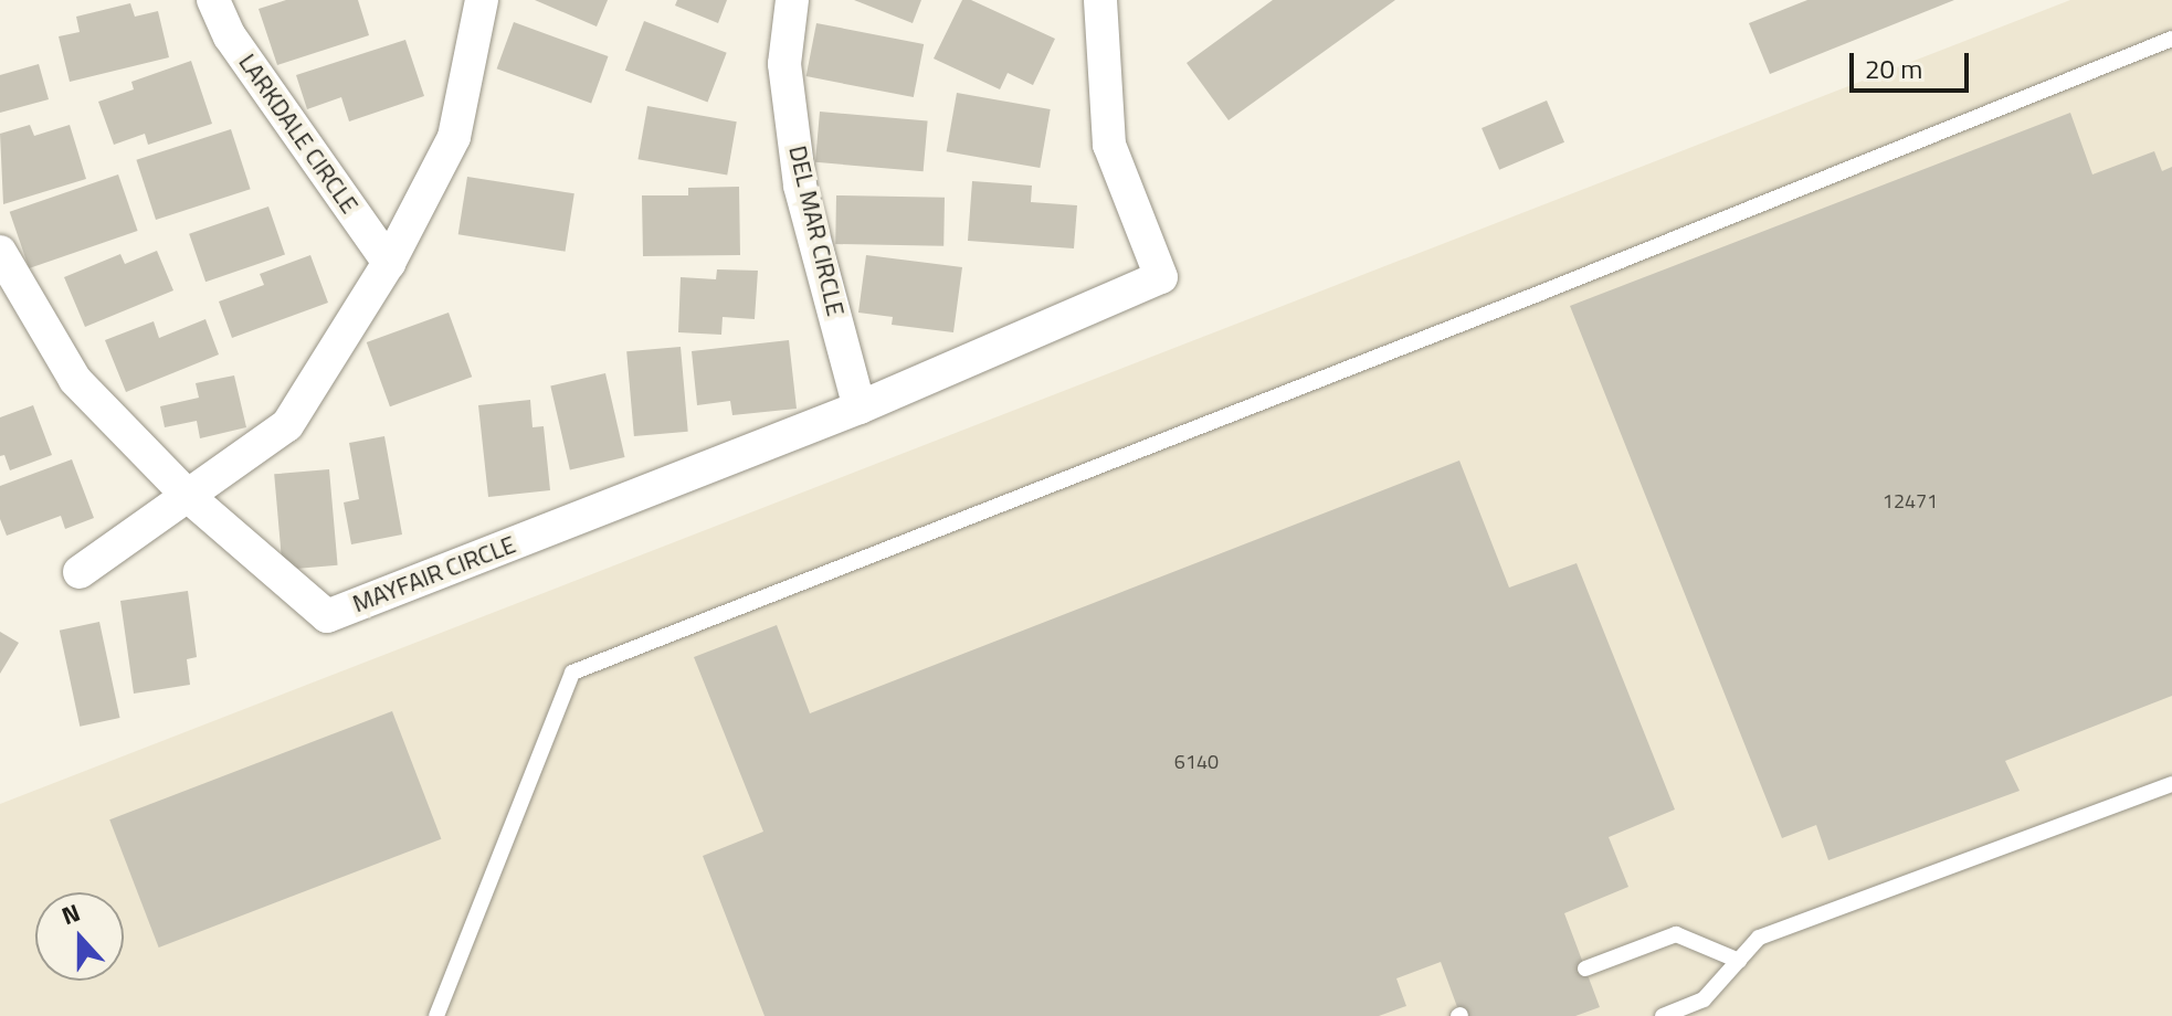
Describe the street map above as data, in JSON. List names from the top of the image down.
{
  "streets": {
    "street": ["LARKDALE CIRCLE", "DEL MAR CIRCLE", "MAYFAIR CIRCLE"]
  },
  "crossings": [
    ["DEL MAR CIRCLE", "MAYFAIR CIRCLE"]
  ],
  "house_numbers": ["12471", "6140"],
  "scale_bar": "20 m",
  "north": "top"
}
